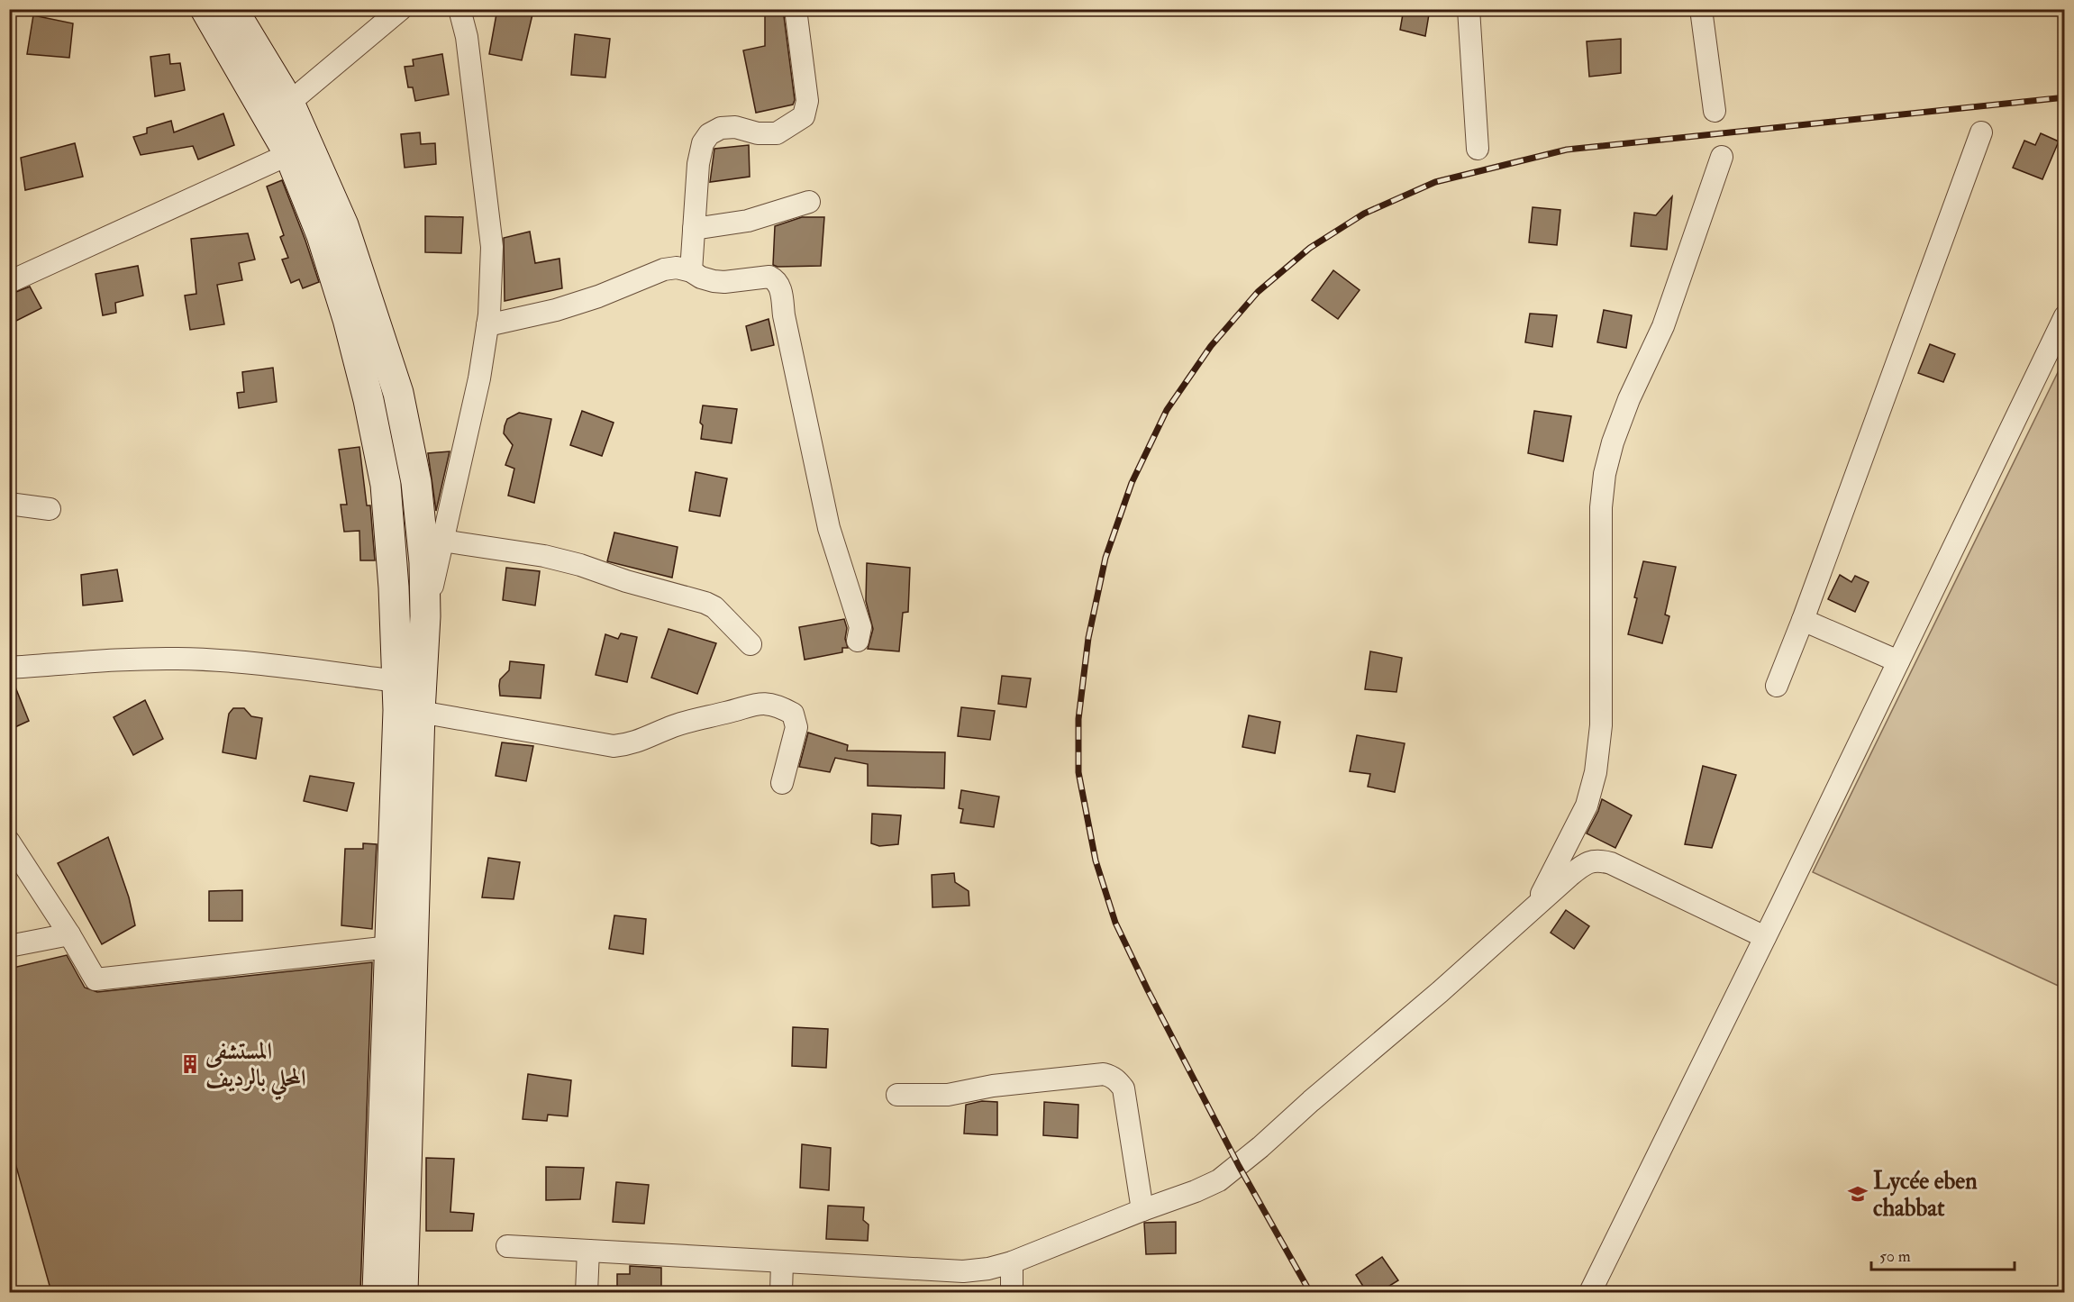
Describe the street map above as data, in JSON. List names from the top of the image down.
{
  "places": {
    "building": ["المستشفى المحلي بالرديف"],
    "school or university": ["Lycée eben chabbat"]
  },
  "scale_bar": "50 m"
}
